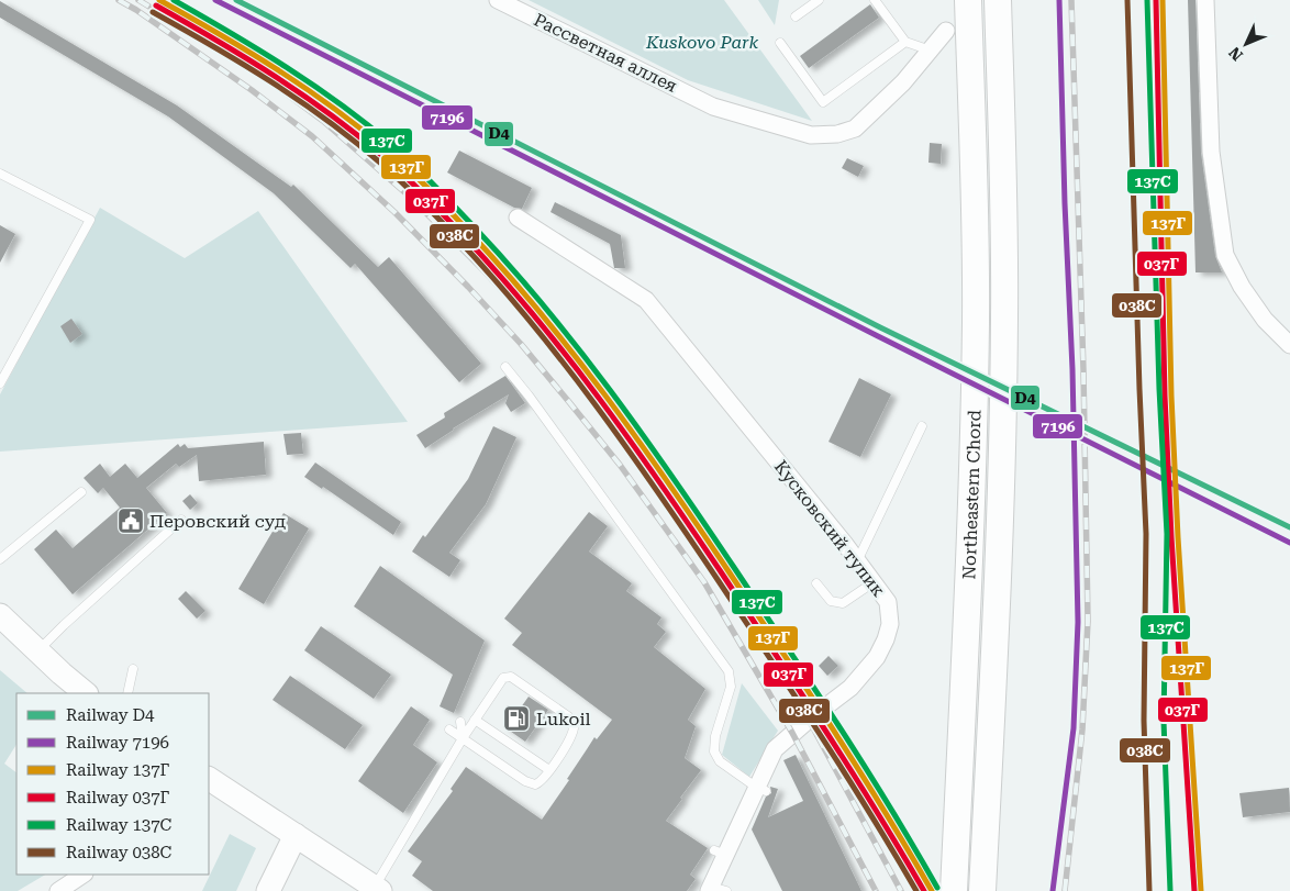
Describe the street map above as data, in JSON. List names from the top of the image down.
{
  "streets": {
    "main road": ["Northeastern Chord"],
    "street": ["Рассветная аллея", "Кусковский тупик"]
  },
  "parks": ["Kuskovo Park"],
  "places": {
    "public building": ["Перовский суд"],
    "fuel station": ["Lukoil"]
  },
  "lines": [
    "rail line D4",
    "rail line 7196",
    "rail line 137Г",
    "rail line 037Г",
    "rail line 137С",
    "rail line 038С"
  ],
  "legend": [
    "Railway D4",
    "Railway 7196",
    "Railway 137Г",
    "Railway 037Г",
    "Railway 137С",
    "Railway 038С"
  ],
  "north": "bottom left"
}
